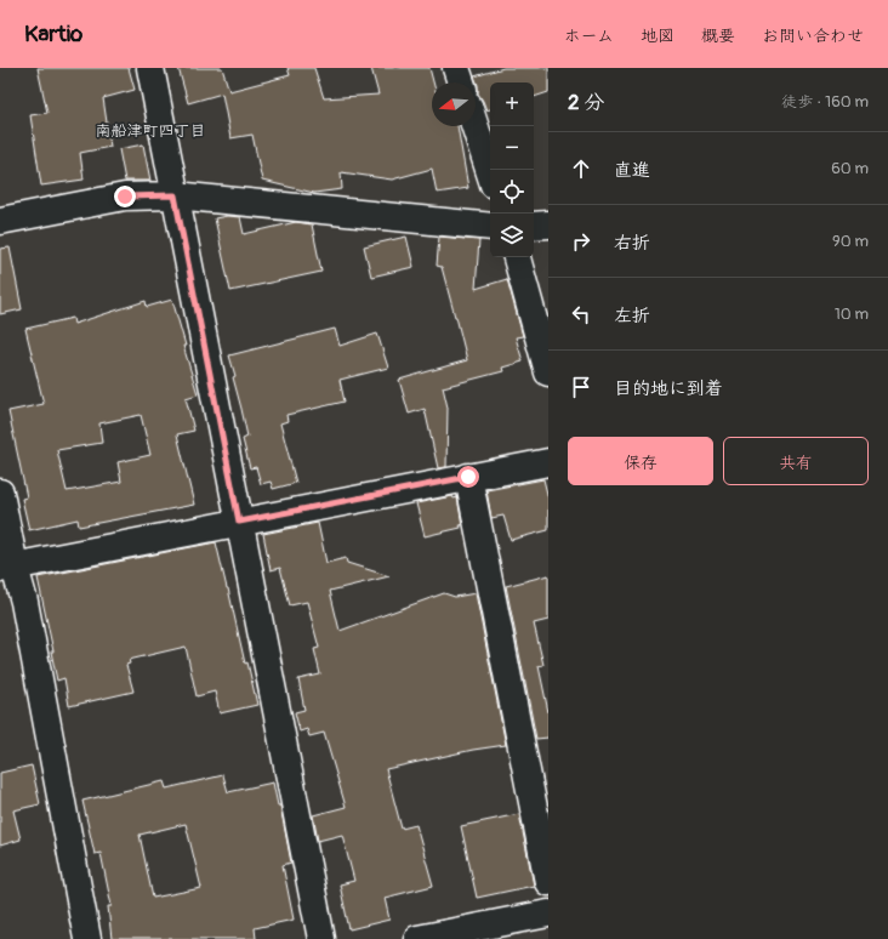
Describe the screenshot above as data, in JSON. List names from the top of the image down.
{
  "districts": ["南船津町四丁目"],
  "north": "left",
  "page": {
    "header": "Kartio",
    "nav": [
      "ホーム",
      "地図",
      "概要",
      "お問い合わせ"
    ],
    "heading": ["2 分", "徒歩 · 160 m"],
    "map_buttons": ["+", "−"],
    "list": [
      ["直進", "60 m"],
      ["右折", "90 m"],
      ["左折", "10 m"],
      "目的地に到着"
    ],
    "buttons": ["保存", "共有"]
  }
}
